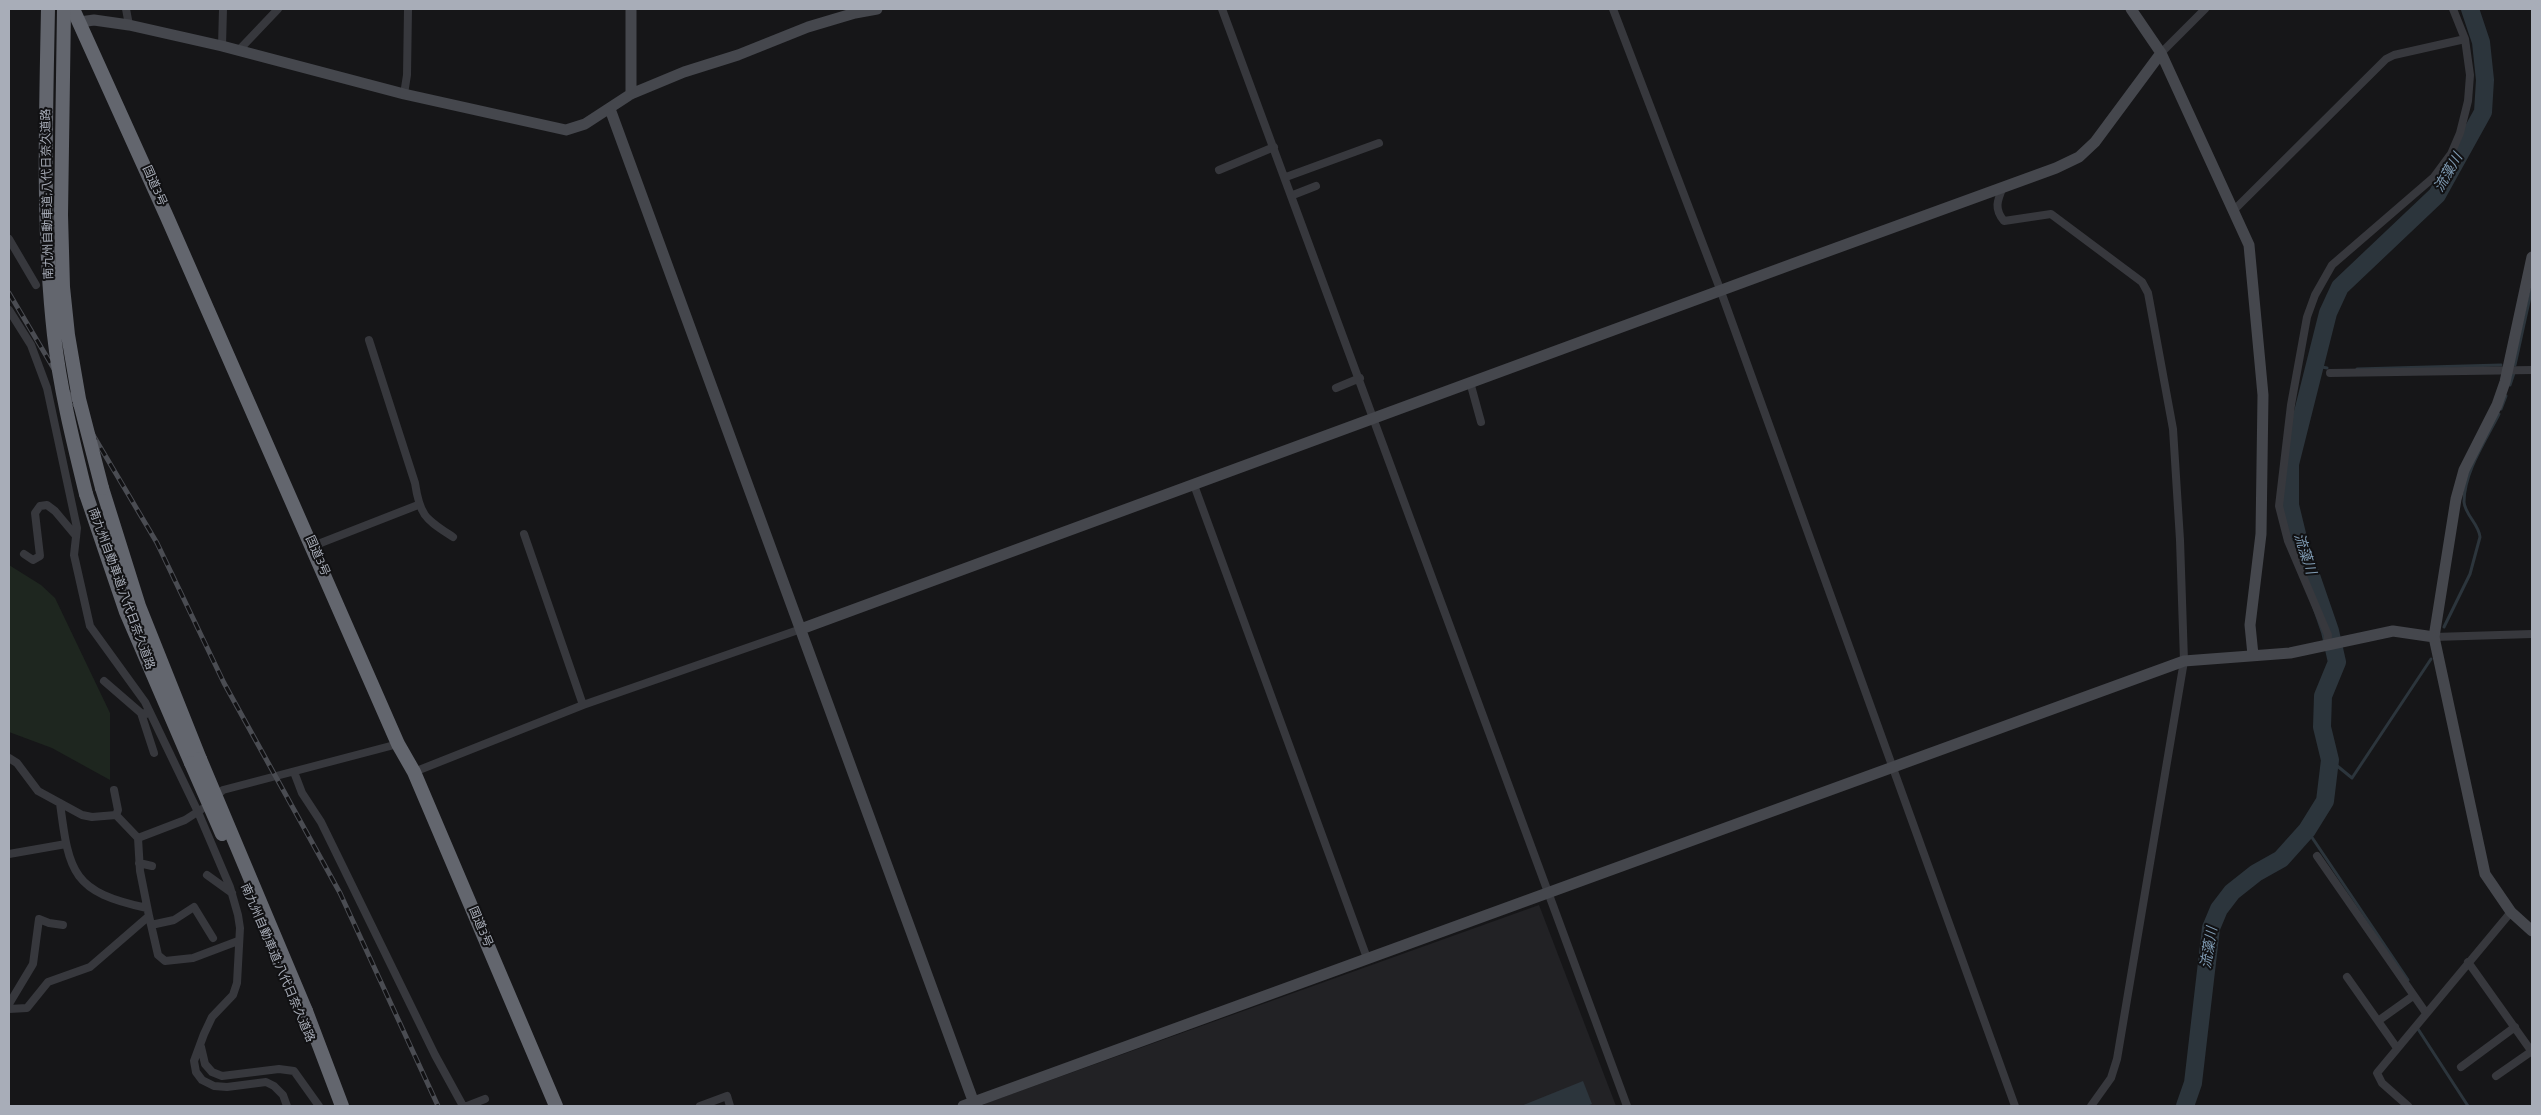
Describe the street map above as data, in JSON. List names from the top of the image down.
{
  "streets": {
    "highway": ["国道3号", "南九州自動車道;八代日奈久道路"]
  },
  "water": ["流藻川"]
}
